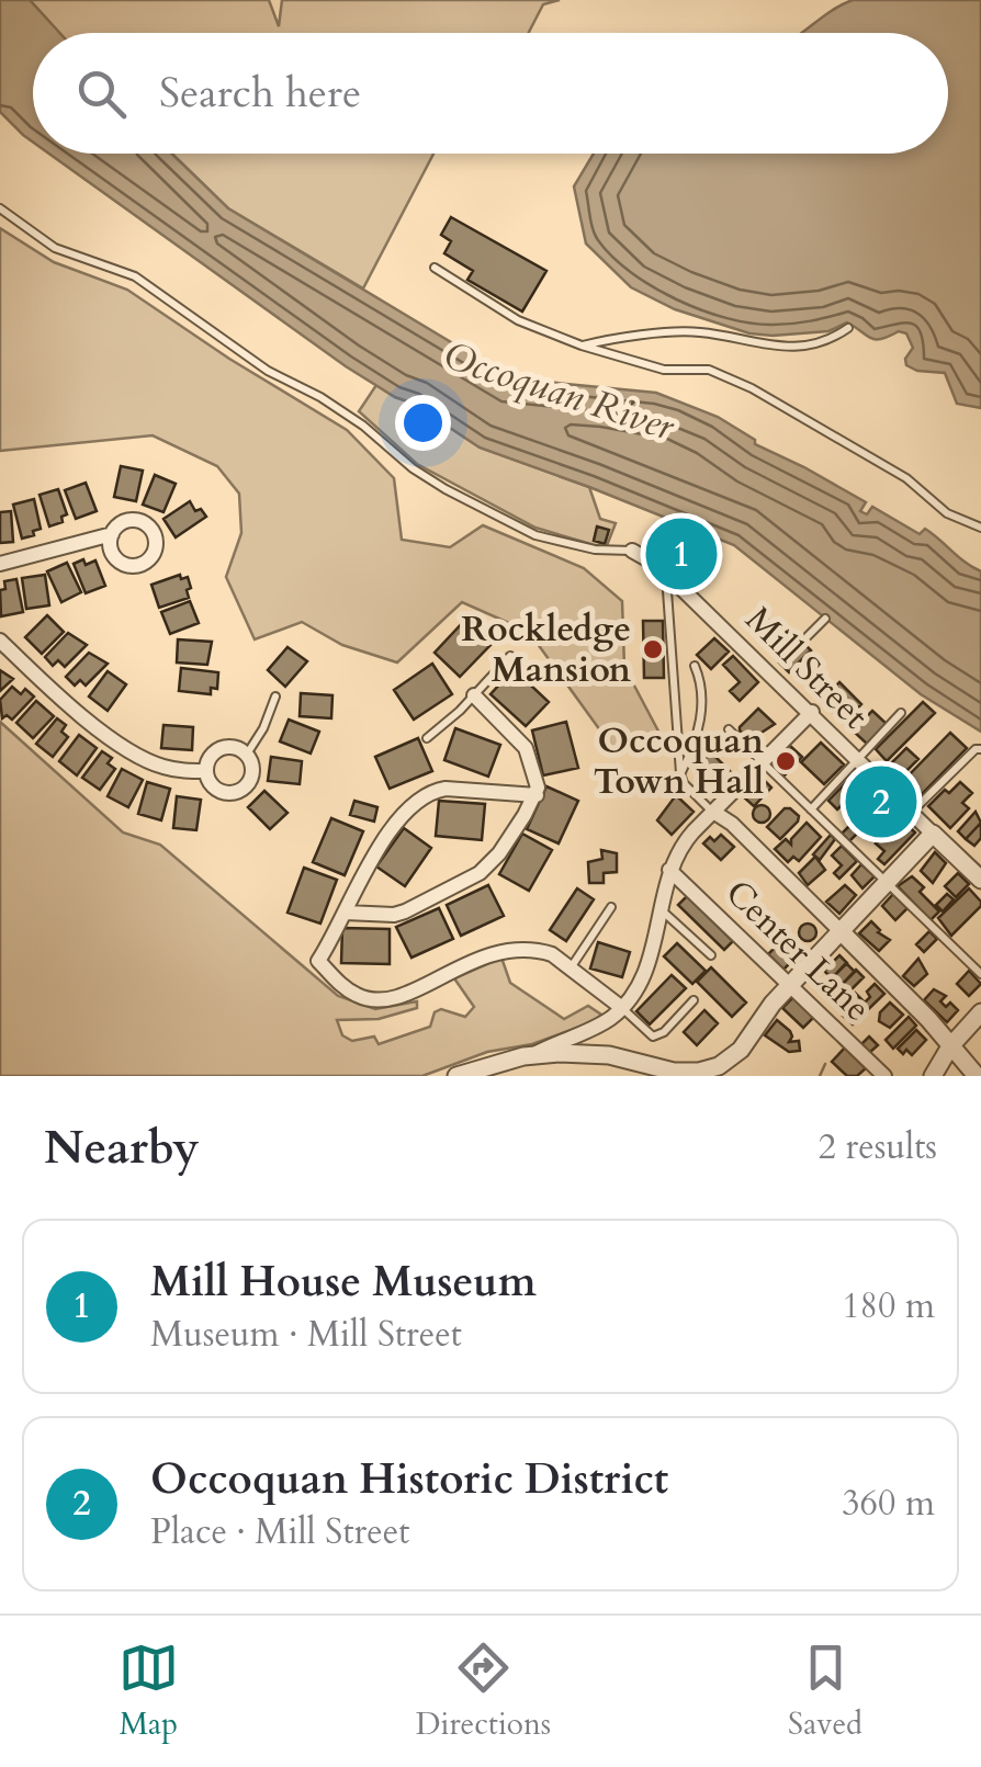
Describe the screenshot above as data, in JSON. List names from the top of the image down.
{
  "streets": {
    "street": ["Mill Street", "Center Lane"]
  },
  "water": ["Occoquan River"],
  "places": ["Rockledge Mansion", "Occoquan Town Hall"],
  "page": {
    "search": "Search here",
    "pins": ["1", "2"],
    "heading": ["Nearby", "2 results"],
    "list": [
      {
        "mark": "1",
        "name": "Mill House Museum",
        "note": "Museum · Mill Street",
        "value": "180 m"
      },
      {
        "mark": "2",
        "name": "Occoquan Historic District",
        "note": "Place · Mill Street",
        "value": "360 m"
      }
    ],
    "nav": ["Map", "Directions", "Saved"]
  }
}
